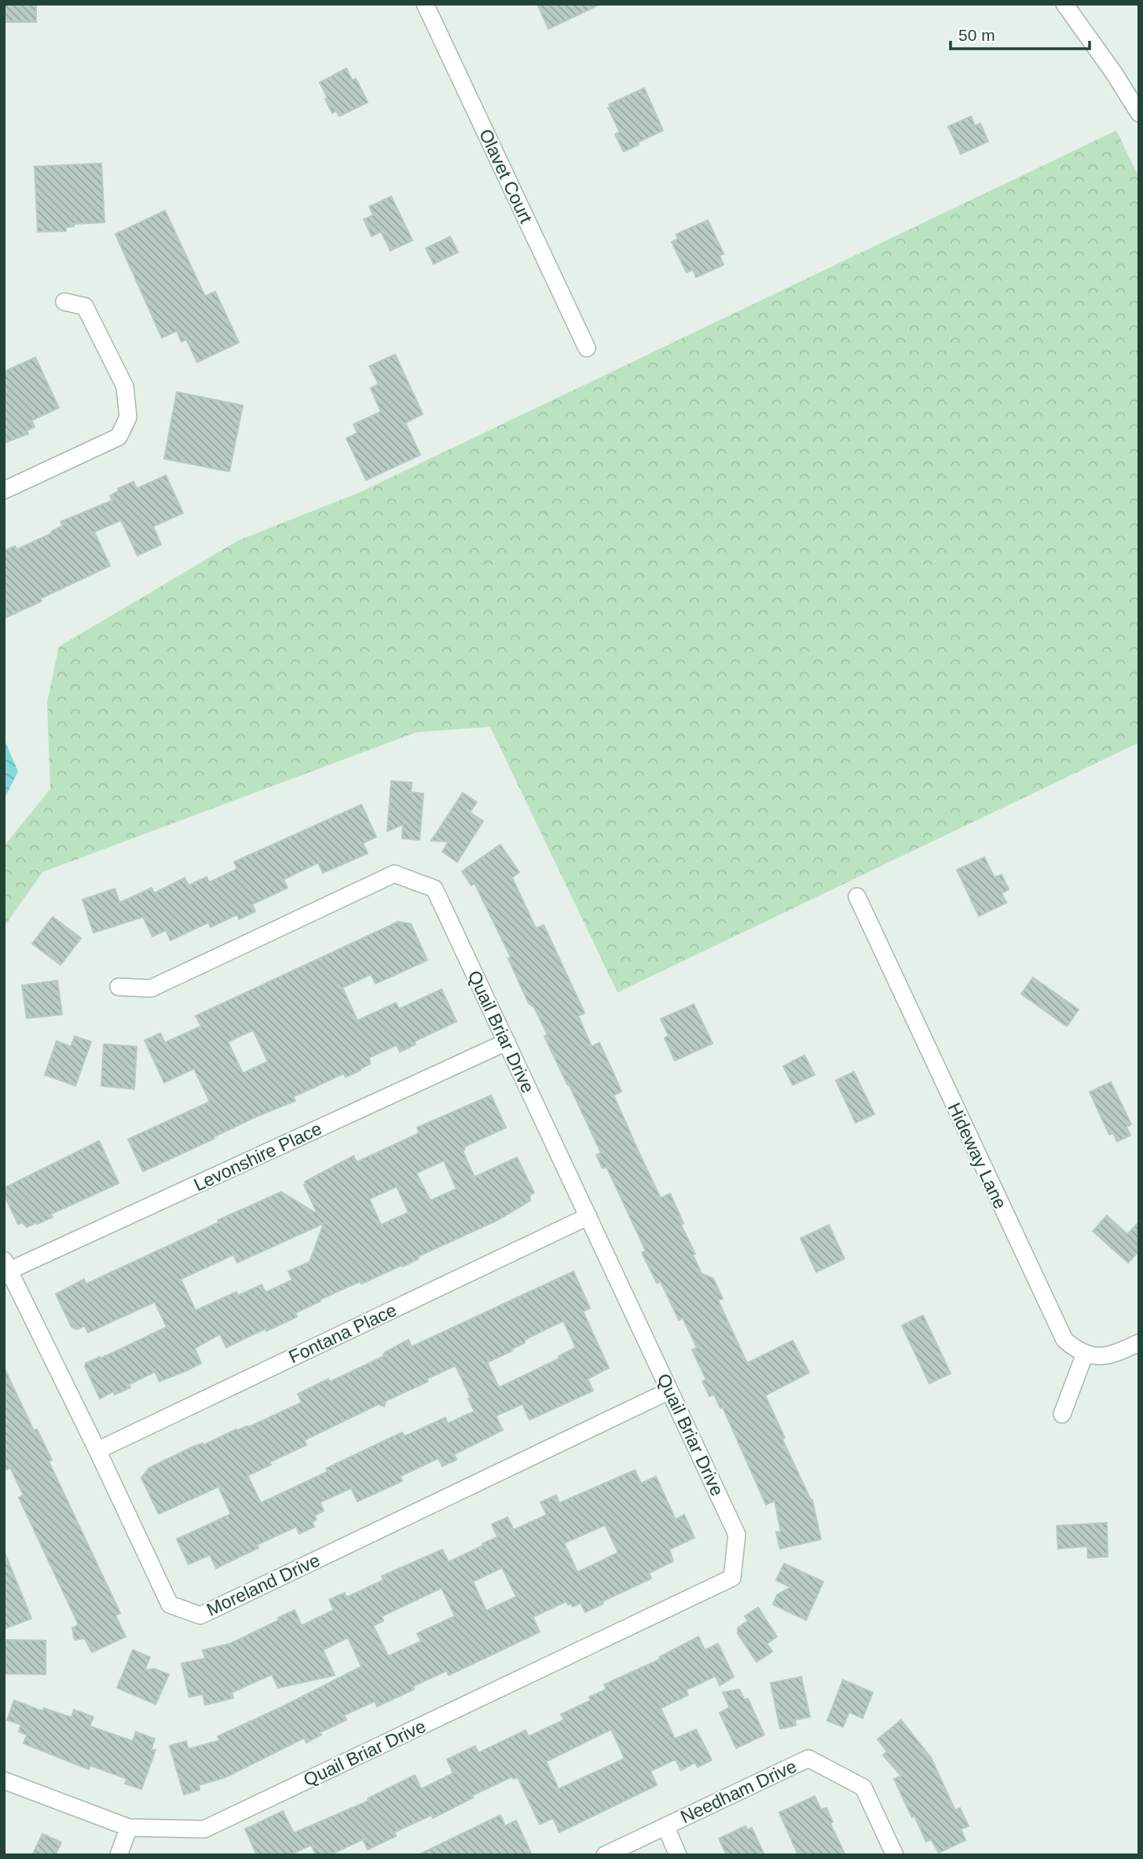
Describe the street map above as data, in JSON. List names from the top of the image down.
{
  "streets": {
    "street": [
      "Olavet Court",
      "Quail Briar Drive",
      "Hideway Lane",
      "Levonshire Place",
      "Fontana Place",
      "Moreland Drive",
      "Needham Drive"
    ]
  },
  "crossings": [
    ["Quail Briar Drive", "Levonshire Place"],
    ["Quail Briar Drive", "Fontana Place"],
    ["Quail Briar Drive", "Moreland Drive"],
    ["Levonshire Place", "Moreland Drive"],
    ["Fontana Place", "Moreland Drive"]
  ],
  "scale_bar": "50 m"
}
